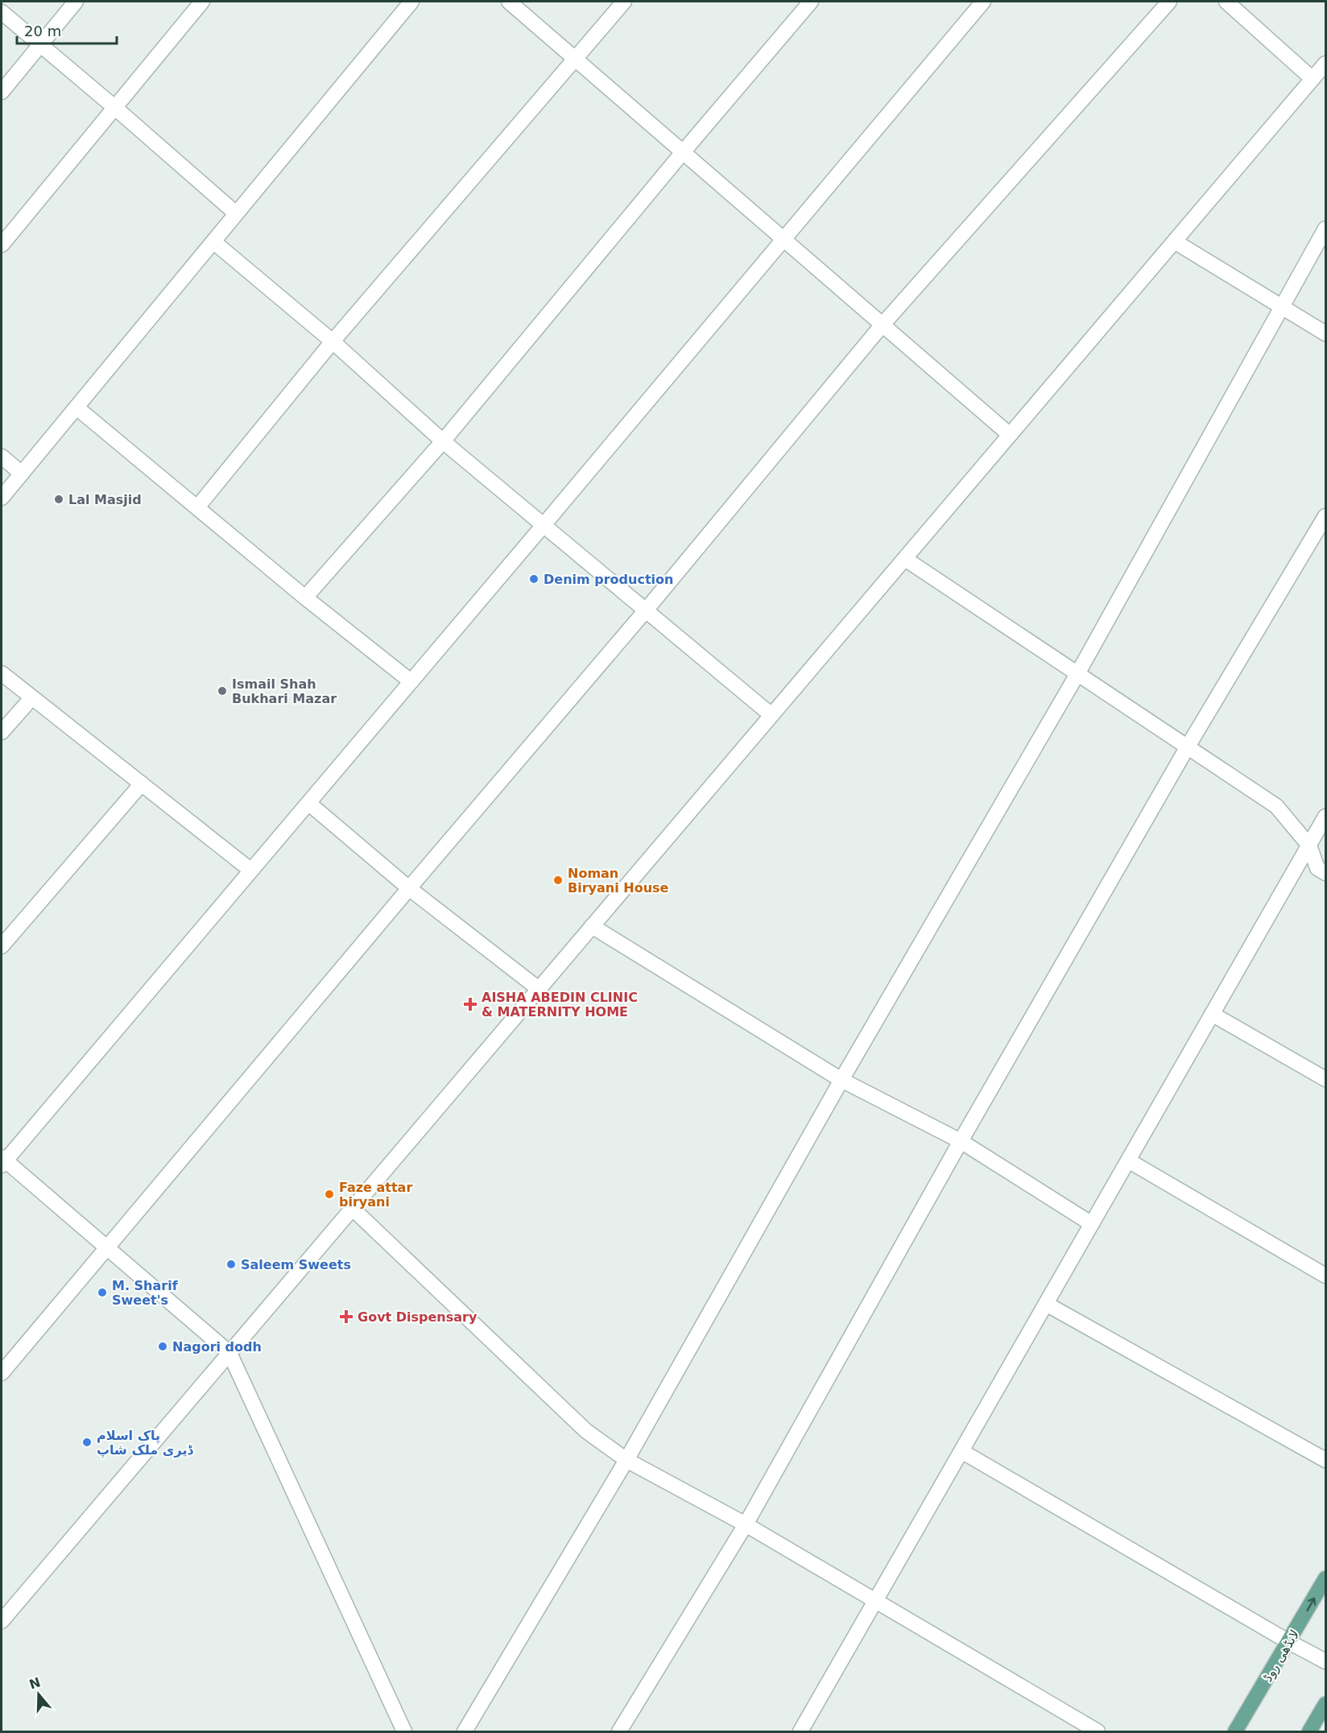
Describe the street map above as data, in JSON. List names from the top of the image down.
{
  "streets": {
    "main road": ["لانڈھی روڈ"]
  },
  "one_way": ["لانڈھی روڈ"],
  "places": {
    "other": [
      "Lal Masjid",
      "Denim production",
      "Ismail Shah Bukhari Mazar",
      "Noman Biryani House",
      "Faze attar biryani",
      "Saleem Sweets",
      "M. Sharif Sweet's",
      "Nagori dodh",
      "پاک اسلام ڈیری ملک شاپ"
    ],
    "health": ["AISHA ABEDIN CLINIC & MATERNITY HOME", "Govt Dispensary"]
  },
  "scale_bar": "20 m",
  "north": "top"
}
